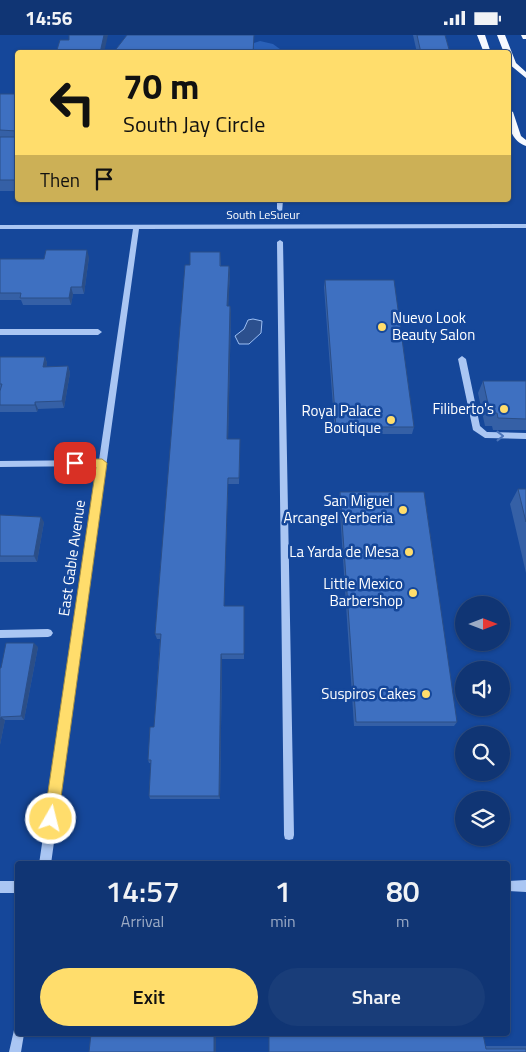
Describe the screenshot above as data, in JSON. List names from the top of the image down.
{
  "streets": {
    "street": ["South LeSueur", "East Gable Avenue"]
  },
  "crossings": [
    ["South LeSueur", "East Gable Avenue"]
  ],
  "places": [
    "Nuevo Look Beauty Salon",
    "Filiberto's",
    "Royal Palace Boutique",
    "San Miguel Arcangel Yerberia",
    "La Yarda de Mesa",
    "Little Mexico Barbershop",
    "Suspiros Cakes"
  ],
  "north": "right",
  "page": {
    "status": "14:56",
    "turn": ["70 m", "South Jay Circle"],
    "then": "Then",
    "eta": [
      "14:57",
      "Arrival",
      "1",
      "min",
      "80",
      "m"
    ],
    "buttons": ["Exit", "Share"]
  }
}
